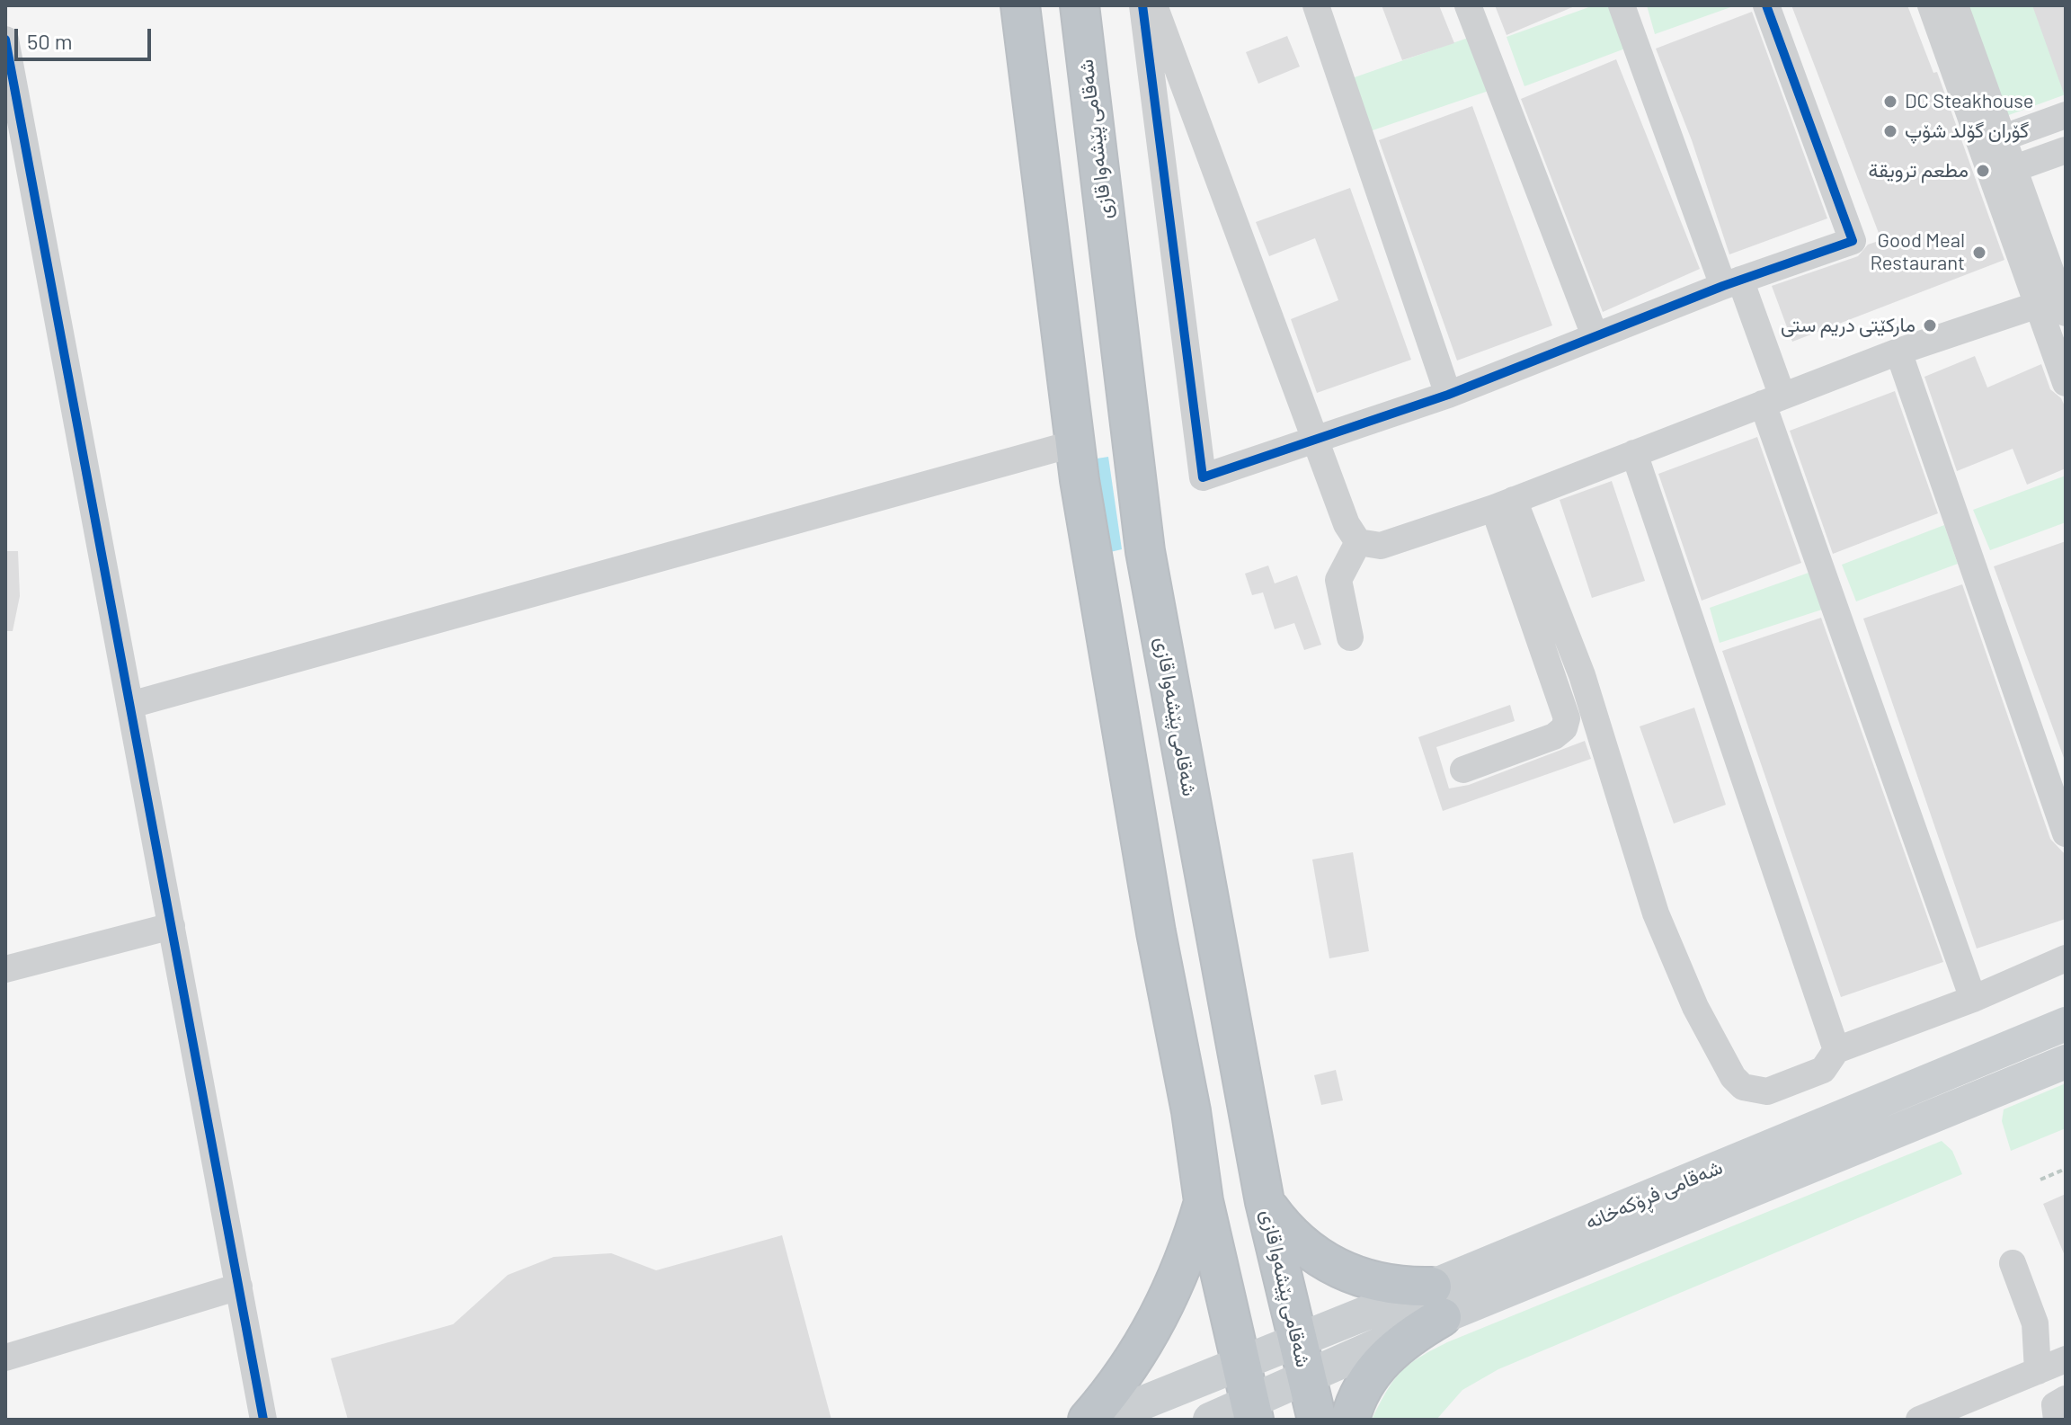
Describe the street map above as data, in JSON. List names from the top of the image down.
{
  "streets": {
    "highway": ["شەقامی پێشەوا قازی"],
    "main road": ["شەقامی فڕۆکەخانە"]
  },
  "crossings": [
    ["شەقامی پێشەوا قازی", "شەقامی فڕۆکەخانە"]
  ],
  "places": [
    "DC Steakhouse",
    "گۆران گۆلد شۆپ",
    "مطعم ترويقة",
    "Good Meal Restaurant",
    "مارکێتی دریم ستی"
  ],
  "scale_bar": "50 m"
}
